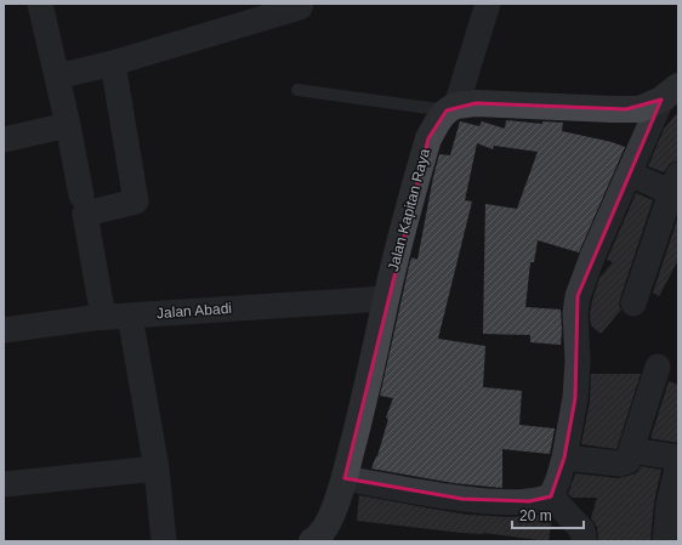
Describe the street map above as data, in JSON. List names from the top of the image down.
{
  "streets": {
    "street": ["Jalan Kapitan Raya", "Jalan Abadi"]
  },
  "crossings": [
    ["Jalan Kapitan Raya", "Jalan Abadi"]
  ],
  "scale_bar": "20 m"
}
